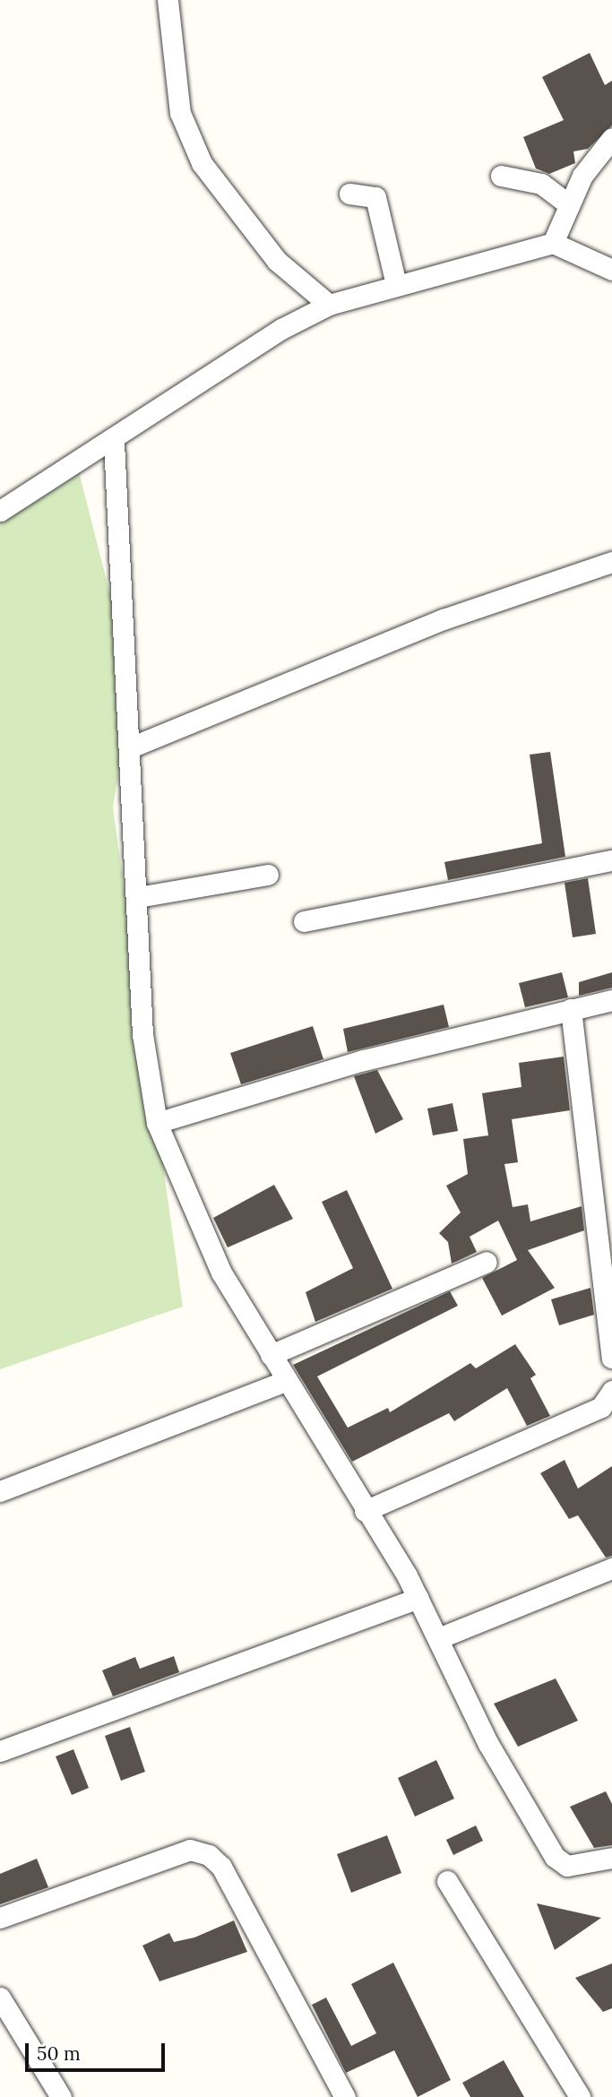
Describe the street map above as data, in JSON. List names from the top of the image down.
{
  "scale_bar": "50 m"
}
